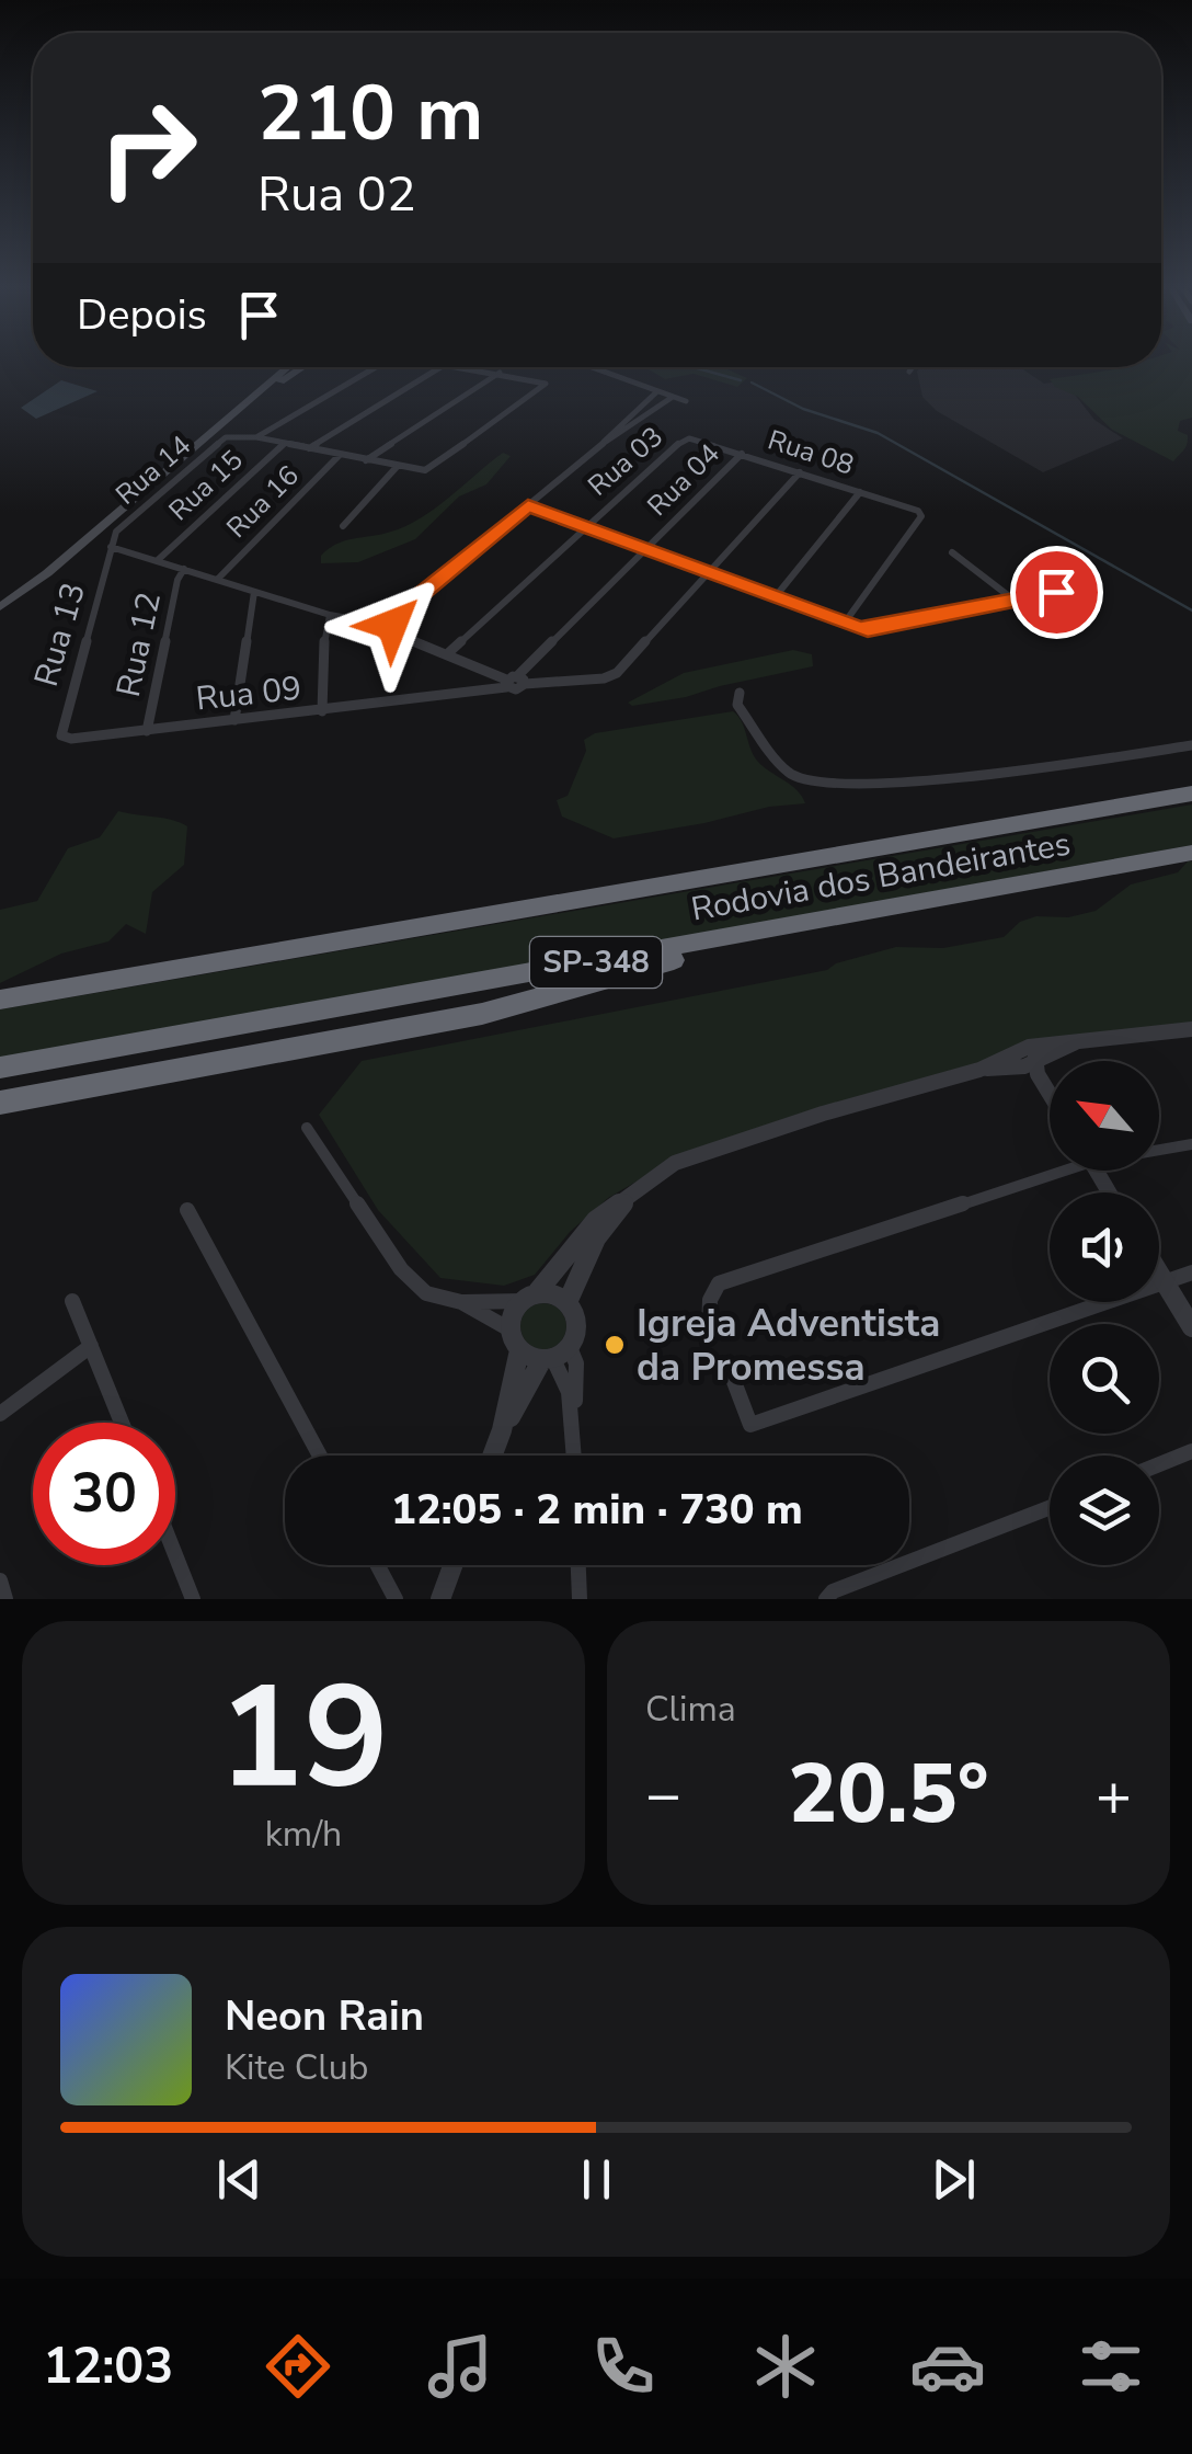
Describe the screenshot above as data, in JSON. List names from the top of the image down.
{
  "streets": {
    "highway": ["Rodovia dos Bandeirantes", "SP-348"],
    "street": [
      "Rua 08",
      "Rua 03",
      "Rua 14",
      "Rua 04",
      "Rua 15",
      "Rua 16",
      "Rua 13",
      "Rua 12",
      "Rua 09"
    ]
  },
  "crossings": [
    ["Rua 08", "Rua 03"],
    ["Rua 08", "Rua 04"],
    ["Rua 14", "Rua 16"],
    ["Rua 14", "Rua 13"],
    ["Rua 04", "Rua 09"],
    ["Rua 15", "Rua 16"],
    ["Rua 13", "Rua 09"],
    ["Rua 12", "Rua 09"]
  ],
  "places": ["Igreja Adventista da Promessa"],
  "north": "top left",
  "page": {
    "turn": ["210 m", "Rua 02"],
    "then": "Depois",
    "limit": "30",
    "trip": "12:05 · 2 min · 730 m",
    "tile": [
      ["19", "km/h"],
      "Clima"
    ],
    "heat": ["−", "20.5°", "+"],
    "song": ["Neon Rain", "Kite Club"],
    "tabs": "12:03"
  }
}
